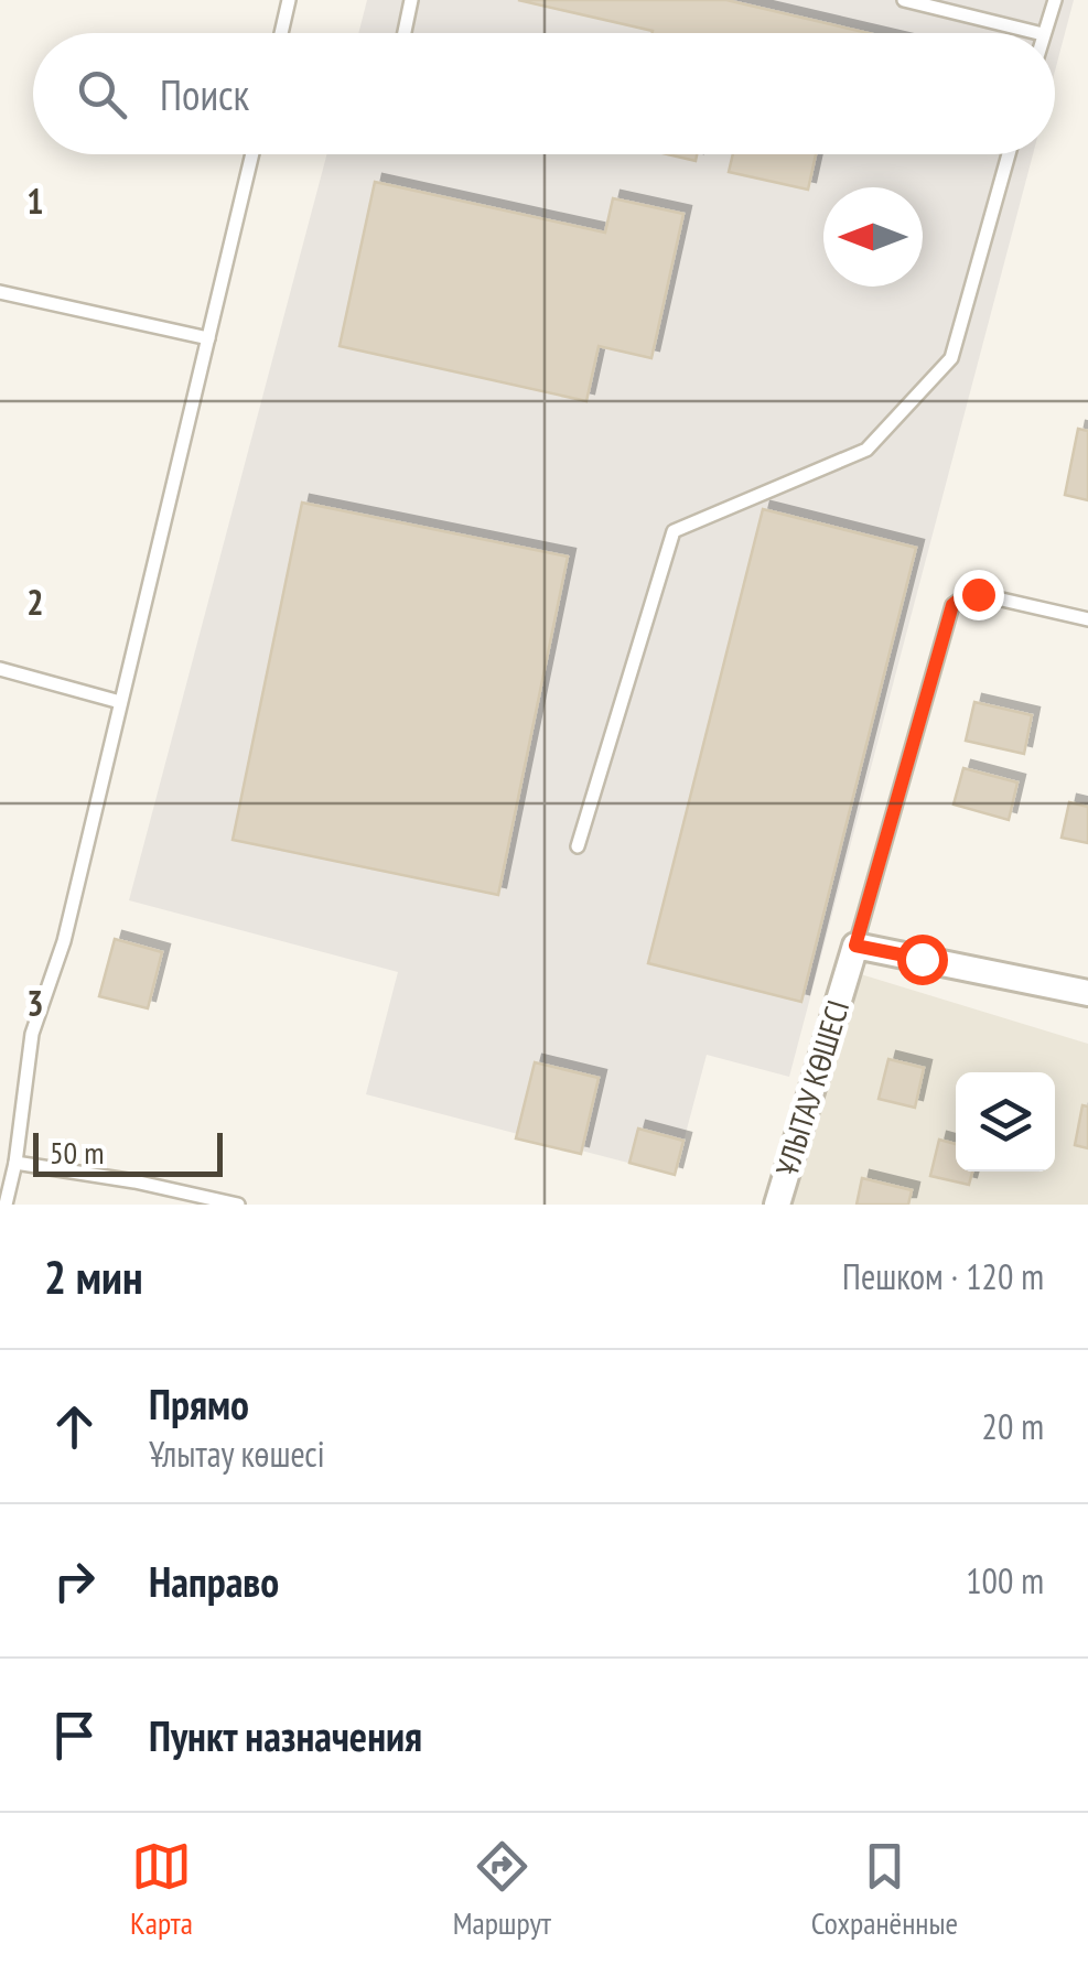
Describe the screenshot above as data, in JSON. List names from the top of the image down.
{
  "streets": {
    "street": ["ҰЛЫТАУ КӨШЕСІ"]
  },
  "scale_bar": "50 m",
  "north": "left",
  "page": {
    "search": "Поиск",
    "scale": "50 m",
    "heading": ["2 мин", "Пешком · 120 m"],
    "list": [
      ["Прямо", "Ұлытау көшесі", "20 m"],
      ["Направо", "100 m"],
      "Пункт назначения"
    ],
    "nav": ["Карта", "Маршрут", "Сохранённые"]
  },
  "grid": {
    "rows": ["1", "2", "3"]
  }
}
